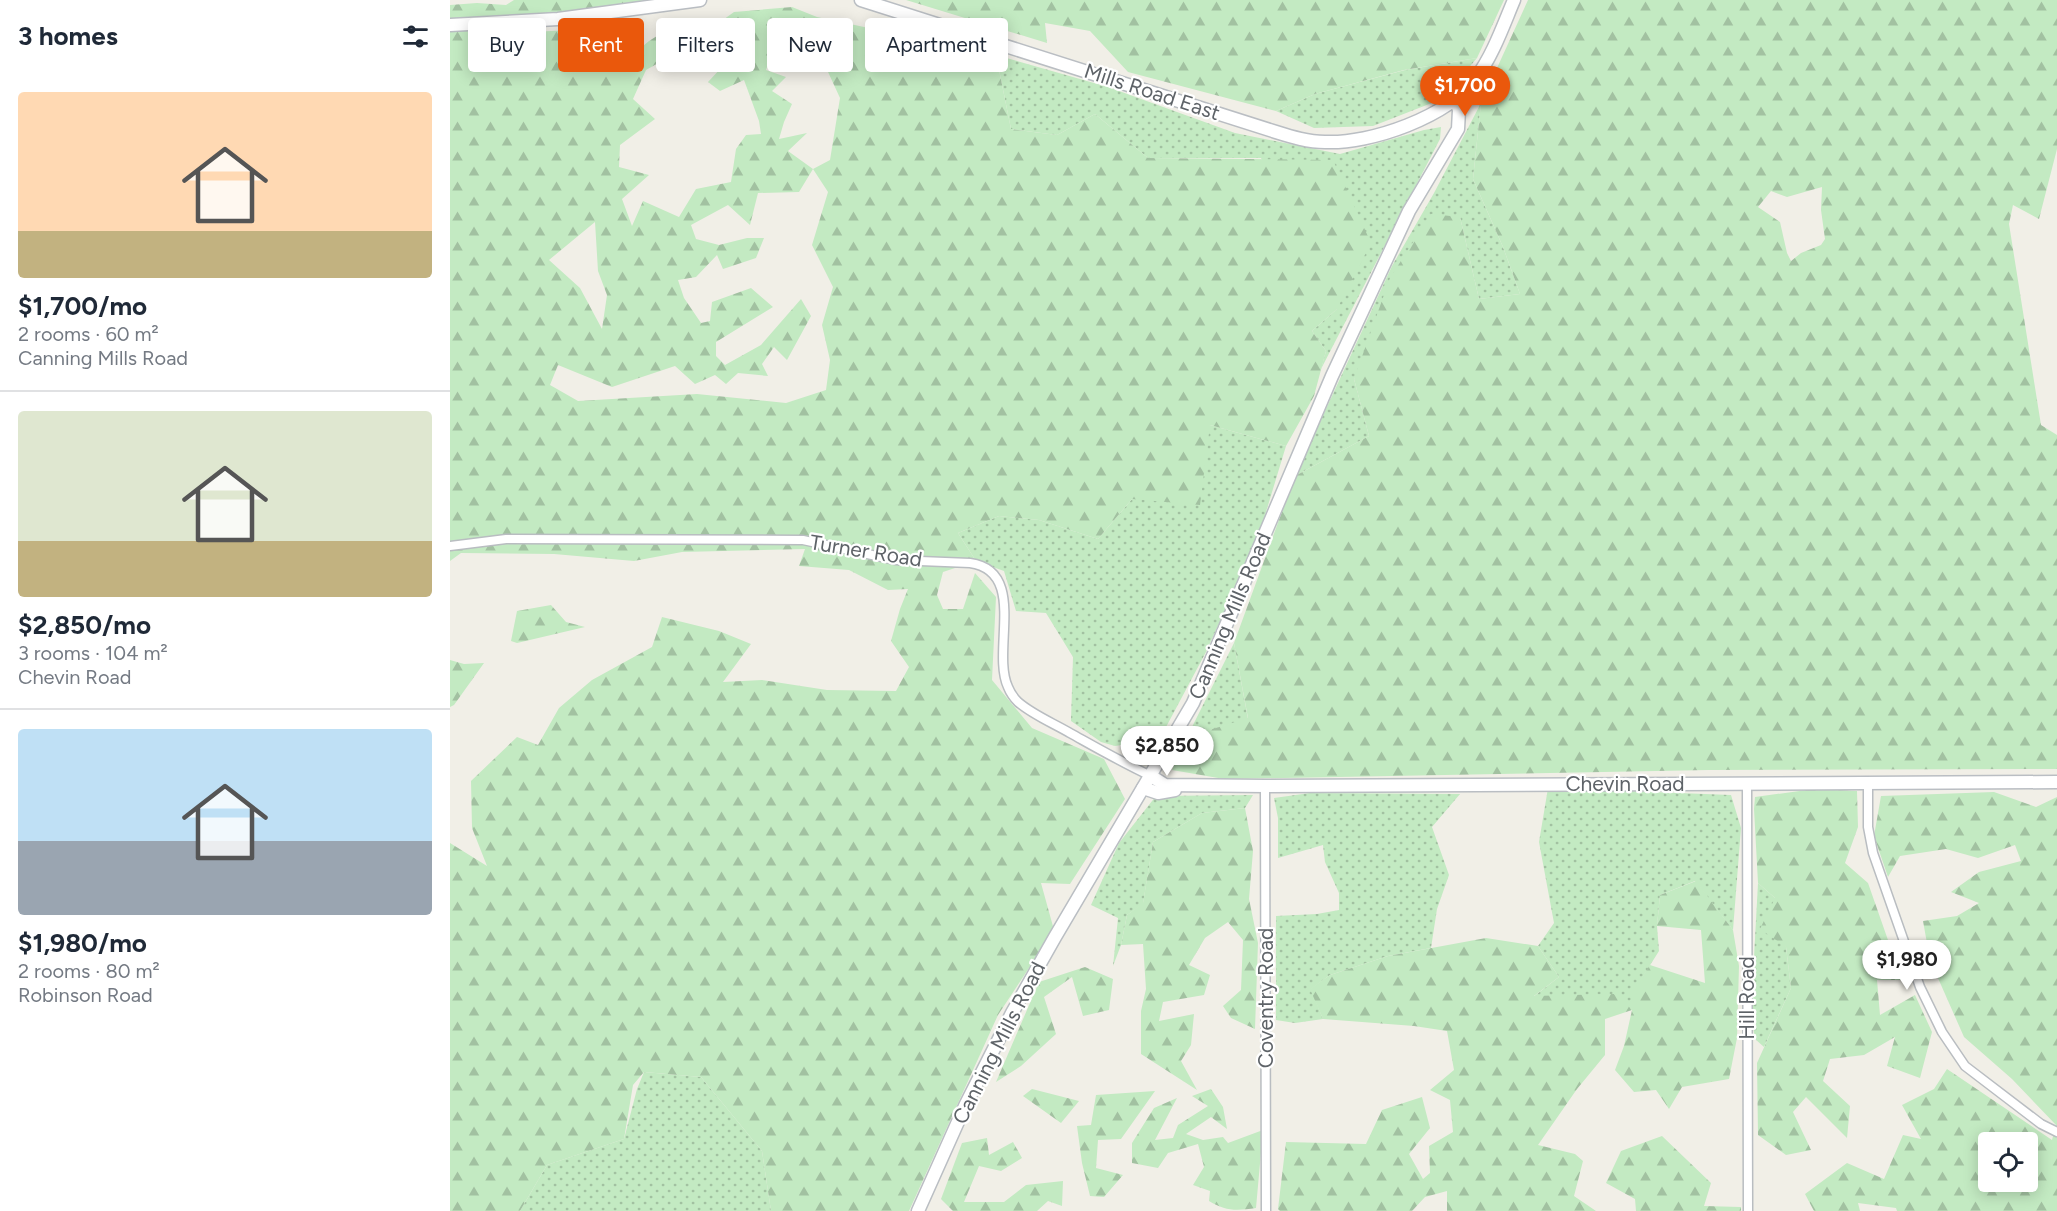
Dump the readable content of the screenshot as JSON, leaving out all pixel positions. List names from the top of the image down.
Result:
{
  "streets": {
    "main road": ["Mills Road East", "Canning Mills Road", "Chevin Road"],
    "street": ["Turner Road", "Coventry Road", "Hill Road"]
  },
  "crossings": [
    ["Turner Road", "Canning Mills Road"],
    ["Turner Road", "Chevin Road"],
    ["Canning Mills Road", "Chevin Road"],
    ["Chevin Road", "Coventry Road"],
    ["Chevin Road", "Hill Road"]
  ],
  "page": {
    "heading": "3 homes",
    "chip": [
      "Buy",
      "Rent",
      "Filters",
      "New",
      "Apartment"
    ],
    "price": ["$1,700", "$2,850", "$1,980"],
    "list": [
      {
        "name": "$1,700/mo",
        "note": "2 rooms · 60 m² · Canning Mills Road"
      },
      {
        "name": "$2,850/mo",
        "note": "3 rooms · 104 m² · Chevin Road"
      },
      {
        "name": "$1,980/mo",
        "note": "2 rooms · 80 m² · Robinson Road"
      }
    ]
  }
}
